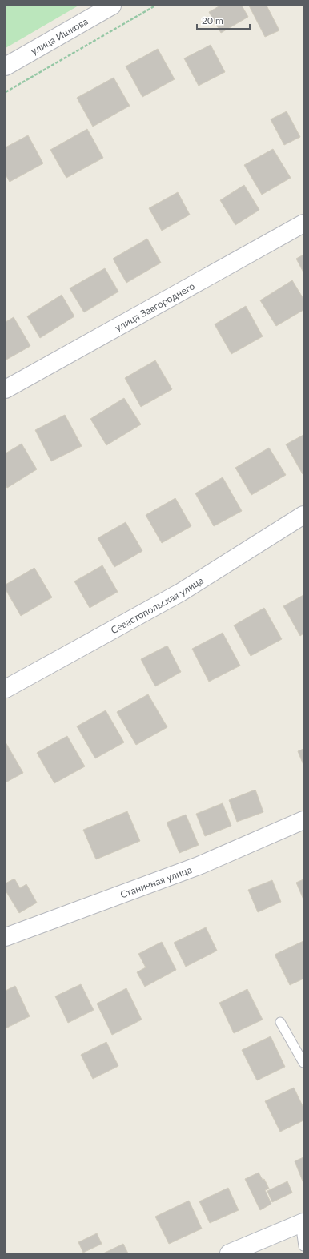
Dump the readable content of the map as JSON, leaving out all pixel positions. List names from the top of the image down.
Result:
{
  "streets": {
    "street": [
      "улица Ишкова",
      "улица Завгороднего",
      "Севастопольская улица",
      "Станичная улица"
    ]
  },
  "scale_bar": "20 m"
}
